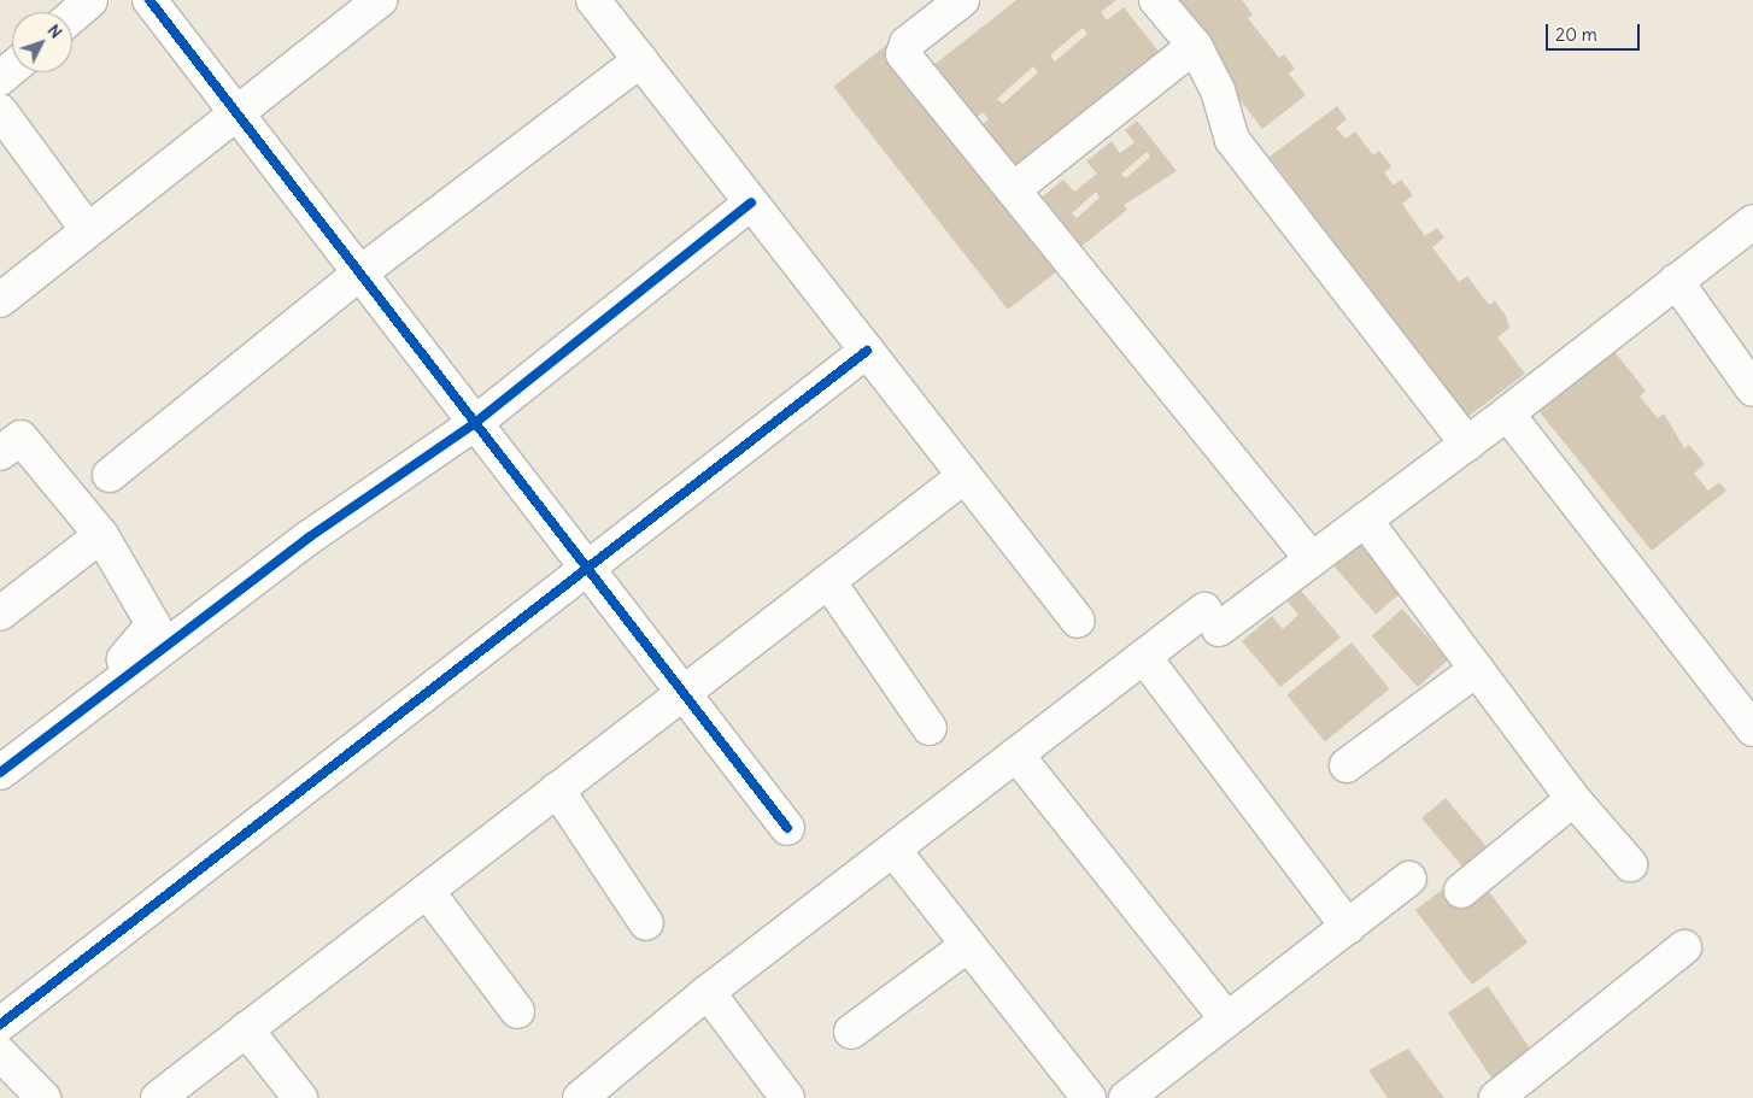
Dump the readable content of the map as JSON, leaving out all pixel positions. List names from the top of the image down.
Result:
{
  "scale_bar": "20 m",
  "north": "top right"
}
